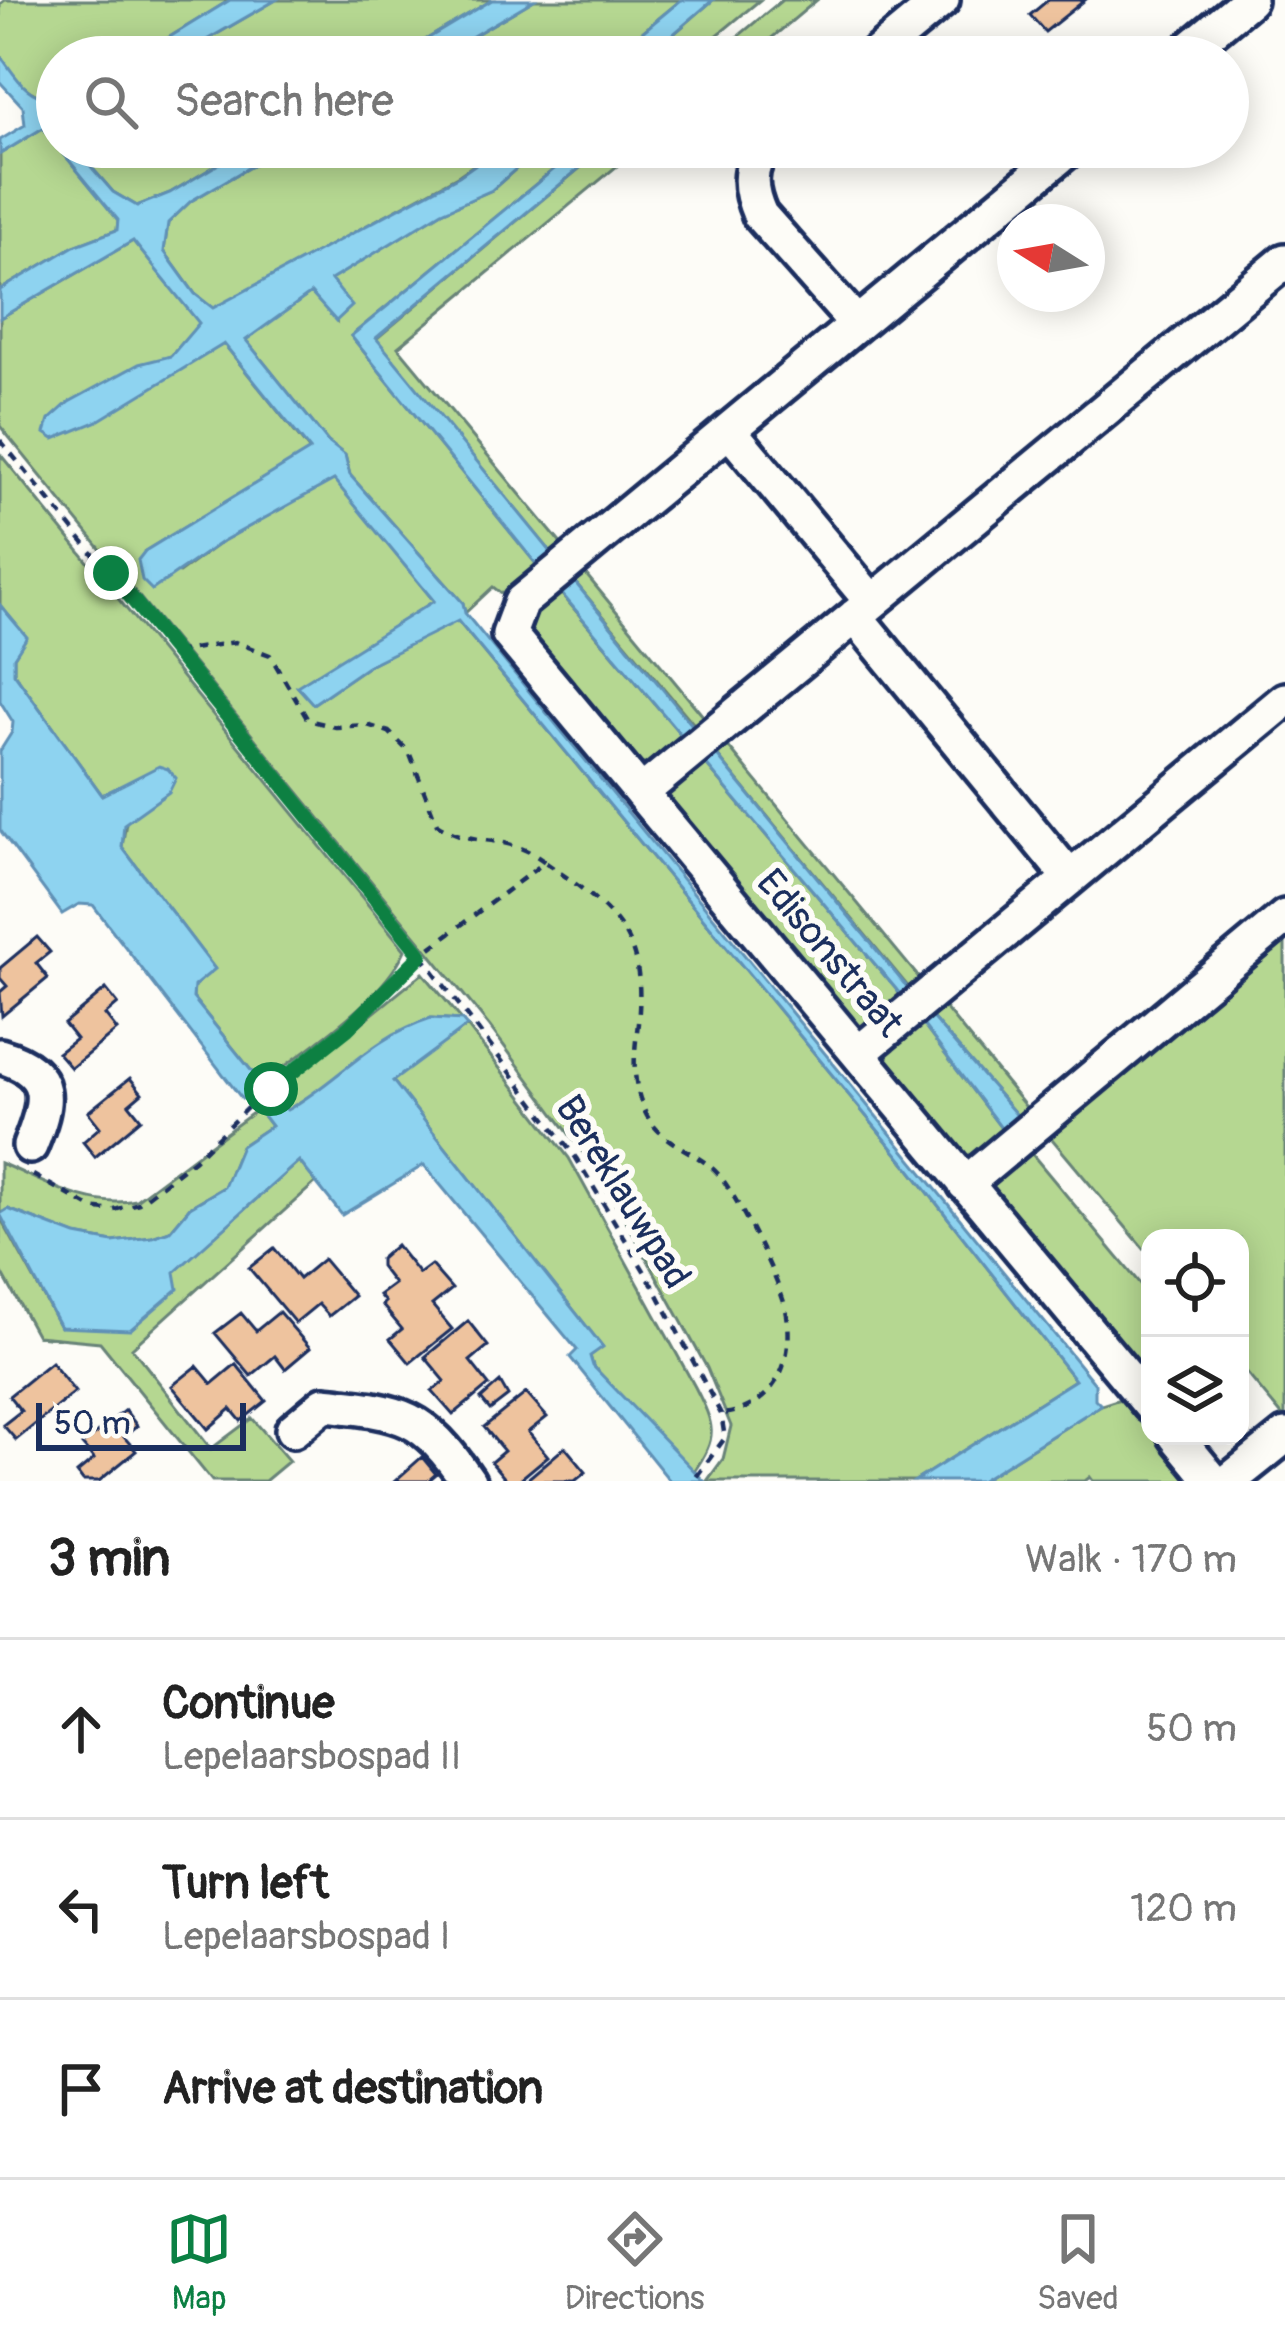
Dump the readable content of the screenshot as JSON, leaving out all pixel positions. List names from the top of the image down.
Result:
{
  "streets": {
    "street": ["Edisonstraat"],
    "path": ["Bereklauwpad"]
  },
  "scale_bar": "50 m",
  "north": "left",
  "page": {
    "search": "Search here",
    "scale": "50 m",
    "heading": ["3 min", "Walk · 170 m"],
    "list": [
      ["Continue", "Lepelaarsbospad II", "50 m"],
      ["Turn left", "Lepelaarsbospad I", "120 m"],
      "Arrive at destination"
    ],
    "nav": ["Map", "Directions", "Saved"]
  }
}
